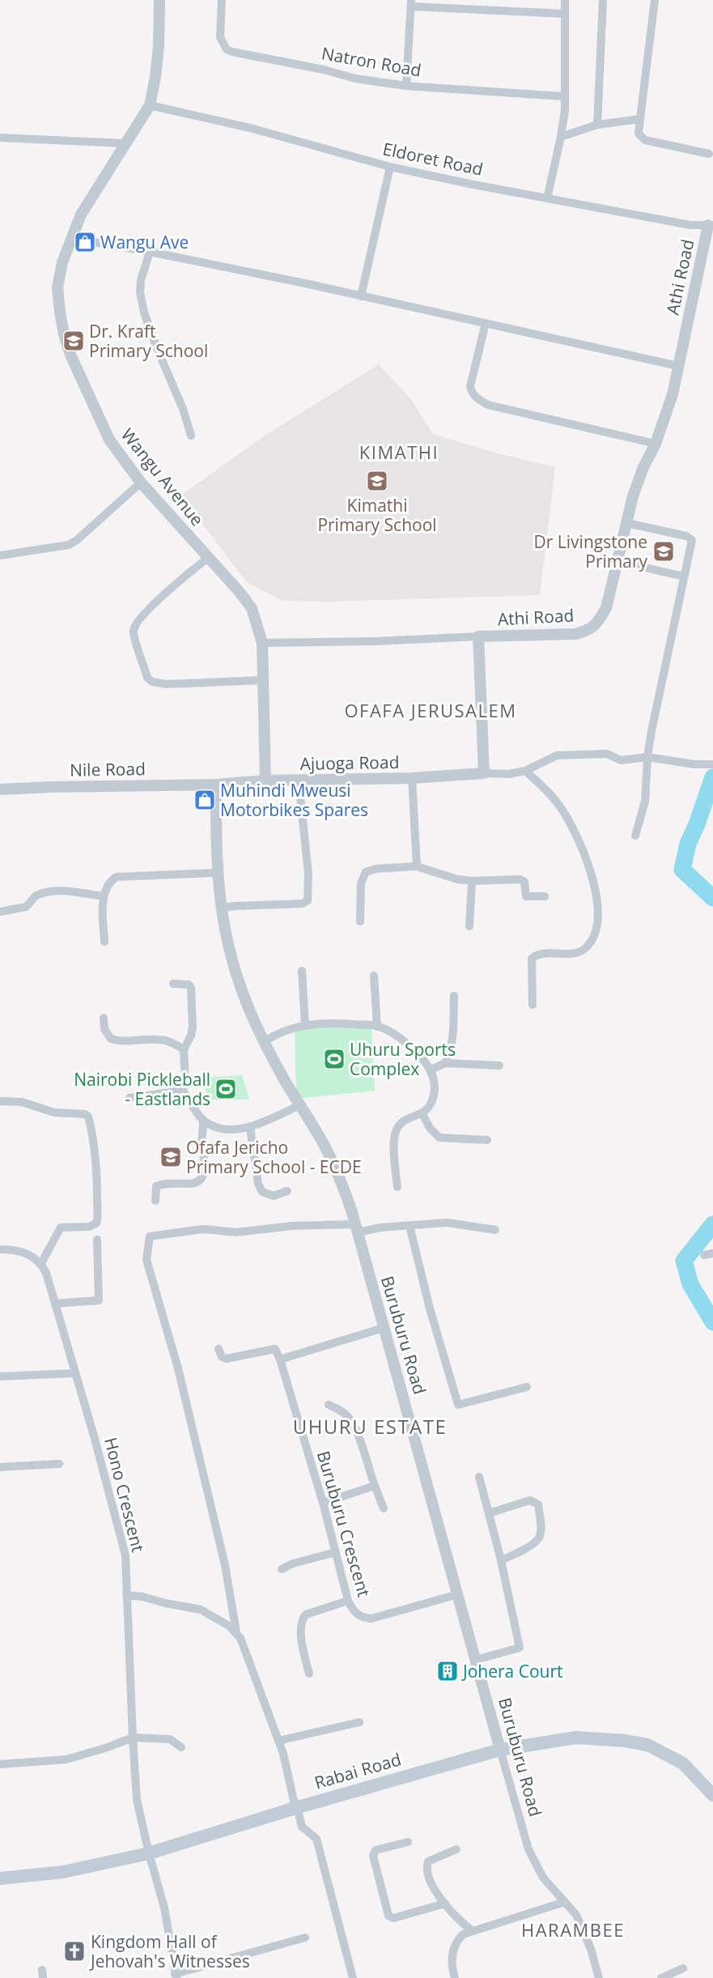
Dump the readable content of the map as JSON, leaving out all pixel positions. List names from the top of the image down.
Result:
{
  "streets": {
    "main road": ["Rabai Road"],
    "street": [
      "Natron Road",
      "Eldoret Road",
      "Athi Road",
      "Wangu Avenue",
      "Ajuoga Road",
      "Nile Road",
      "Buruburu Road",
      "Hono Crescent",
      "Buruburu Crescent"
    ]
  },
  "crossings": [
    ["Eldoret Road", "Athi Road"],
    ["Eldoret Road", "Wangu Avenue"],
    ["Athi Road", "Wangu Avenue"],
    ["Wangu Avenue", "Ajuoga Road"],
    ["Ajuoga Road", "Nile Road"],
    ["Ajuoga Road", "Buruburu Road"],
    ["Nile Road", "Buruburu Road"],
    ["Buruburu Road", "Buruburu Crescent"],
    ["Buruburu Road", "Rabai Road"],
    ["Hono Crescent", "Rabai Road"]
  ],
  "districts": [
    "KIMATHI",
    "OFAFA JERUSALEM",
    "UHURU ESTATE",
    "HARAMBEE"
  ],
  "places": {
    "shop": ["Wangu Ave", "Muhindi Mweusi Motorbikes Spares"],
    "school or university": [
      "Dr. Kraft Primary School",
      "Kimathi Primary School",
      "Dr Livingstone Primary",
      "Ofafa Jericho Primary School - ECDE"
    ],
    "sports": ["Uhuru Sports Complex", "Nairobi Pickleball - Eastlands"],
    "building": ["Johera Court"],
    "church": ["Kingdom Hall of Jehovah's Witnesses"]
  }
}
